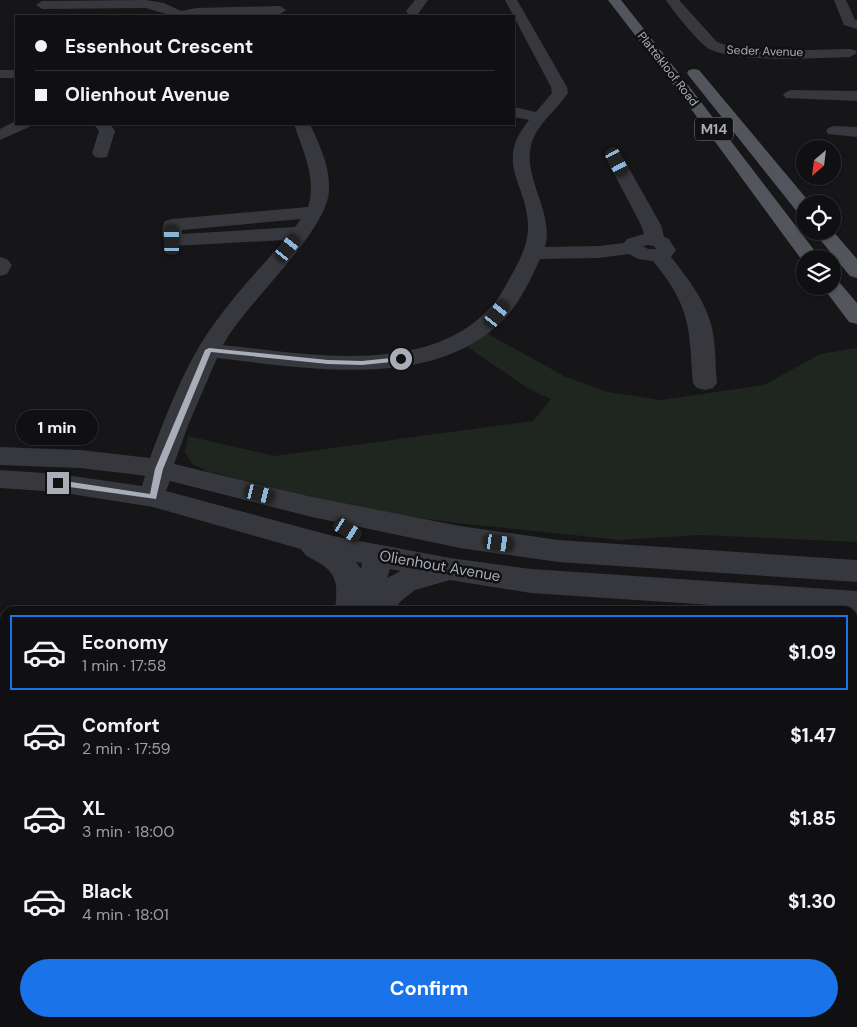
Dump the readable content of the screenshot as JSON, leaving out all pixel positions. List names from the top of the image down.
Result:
{
  "streets": {
    "main road": ["Plattekloof Road", "M14"],
    "street": ["Seder Avenue", "Olienhout Avenue"]
  },
  "north": "bottom left",
  "page": {
    "banner": ["Essenhout Crescent", "Olienhout Avenue"],
    "bubble": "1 min",
    "list": [
      {
        "name": "Economy",
        "note": "1 min · 17:58",
        "value": "$1.09"
      },
      {
        "name": "Comfort",
        "note": "2 min · 17:59",
        "value": "$1.47"
      },
      {
        "name": "XL",
        "note": "3 min · 18:00",
        "value": "$1.85"
      },
      {
        "name": "Black",
        "note": "4 min · 18:01",
        "value": "$1.30"
      }
    ],
    "buttons": "Confirm"
  }
}
